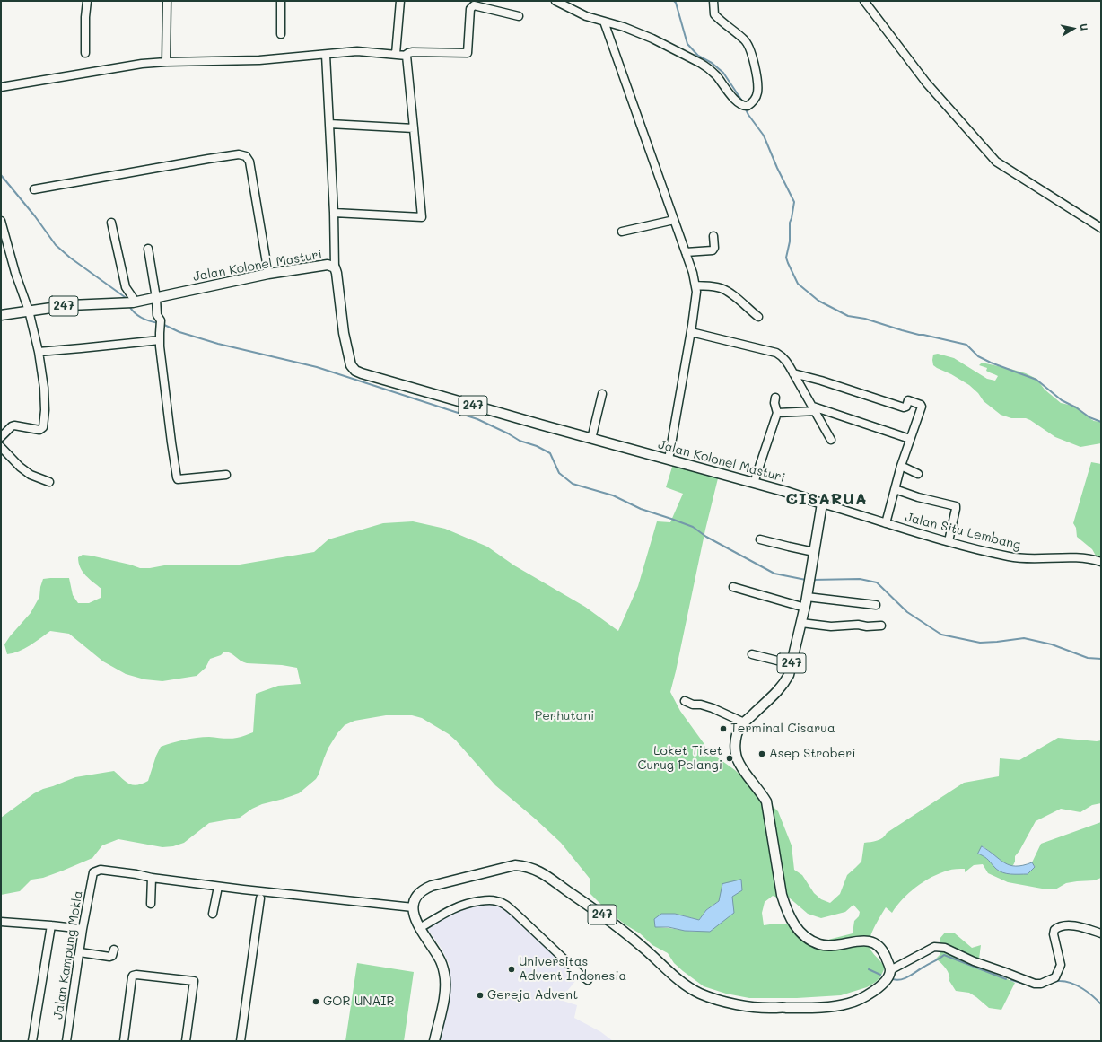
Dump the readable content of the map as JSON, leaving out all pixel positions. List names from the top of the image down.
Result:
{
  "streets": {
    "main road": ["Jalan Kolonel Masturi", "247"],
    "street": ["Jalan Situ Lembang", "Jalan Kampung Mokla"]
  },
  "crossings": [
    ["Jalan Kolonel Masturi", "247"],
    ["Jalan Kolonel Masturi", "Jalan Situ Lembang"],
    ["247", "Jalan Situ Lembang"]
  ],
  "districts": ["CISARUA"],
  "parks": ["Perhutani"],
  "places": [
    "Terminal Cisarua",
    "Asep Stroberi",
    "Loket Tiket Curug Pelangi",
    "Universitas Advent Indonesia",
    "Gereja Advent",
    "GOR UNAIR"
  ],
  "north": "right"
}
